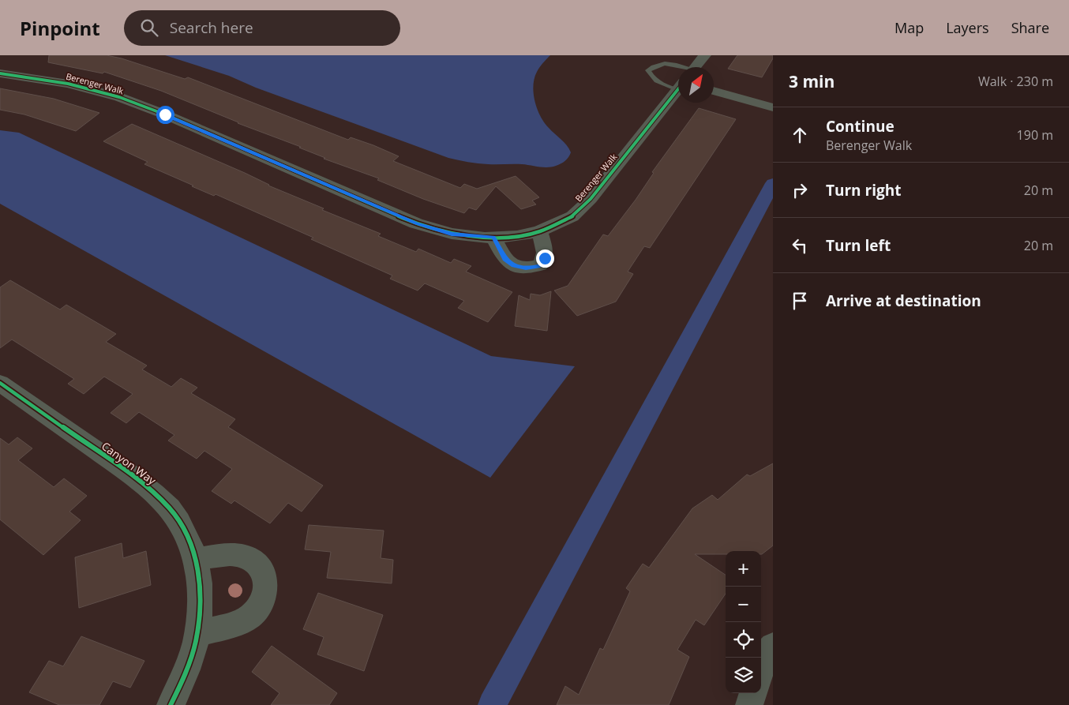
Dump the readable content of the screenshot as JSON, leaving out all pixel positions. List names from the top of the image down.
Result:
{
  "streets": {
    "street": ["Berenger Walk", "Canyon Way"]
  },
  "north": "top right",
  "page": {
    "header": "Pinpoint",
    "search": "Search here",
    "nav": ["Map", "Layers", "Share"],
    "heading": ["3 min", "Walk · 230 m"],
    "list": [
      ["Continue", "Berenger Walk", "190 m"],
      ["Turn right", "20 m"],
      ["Turn left", "20 m"],
      "Arrive at destination"
    ],
    "map_buttons": ["+", "−"]
  }
}
